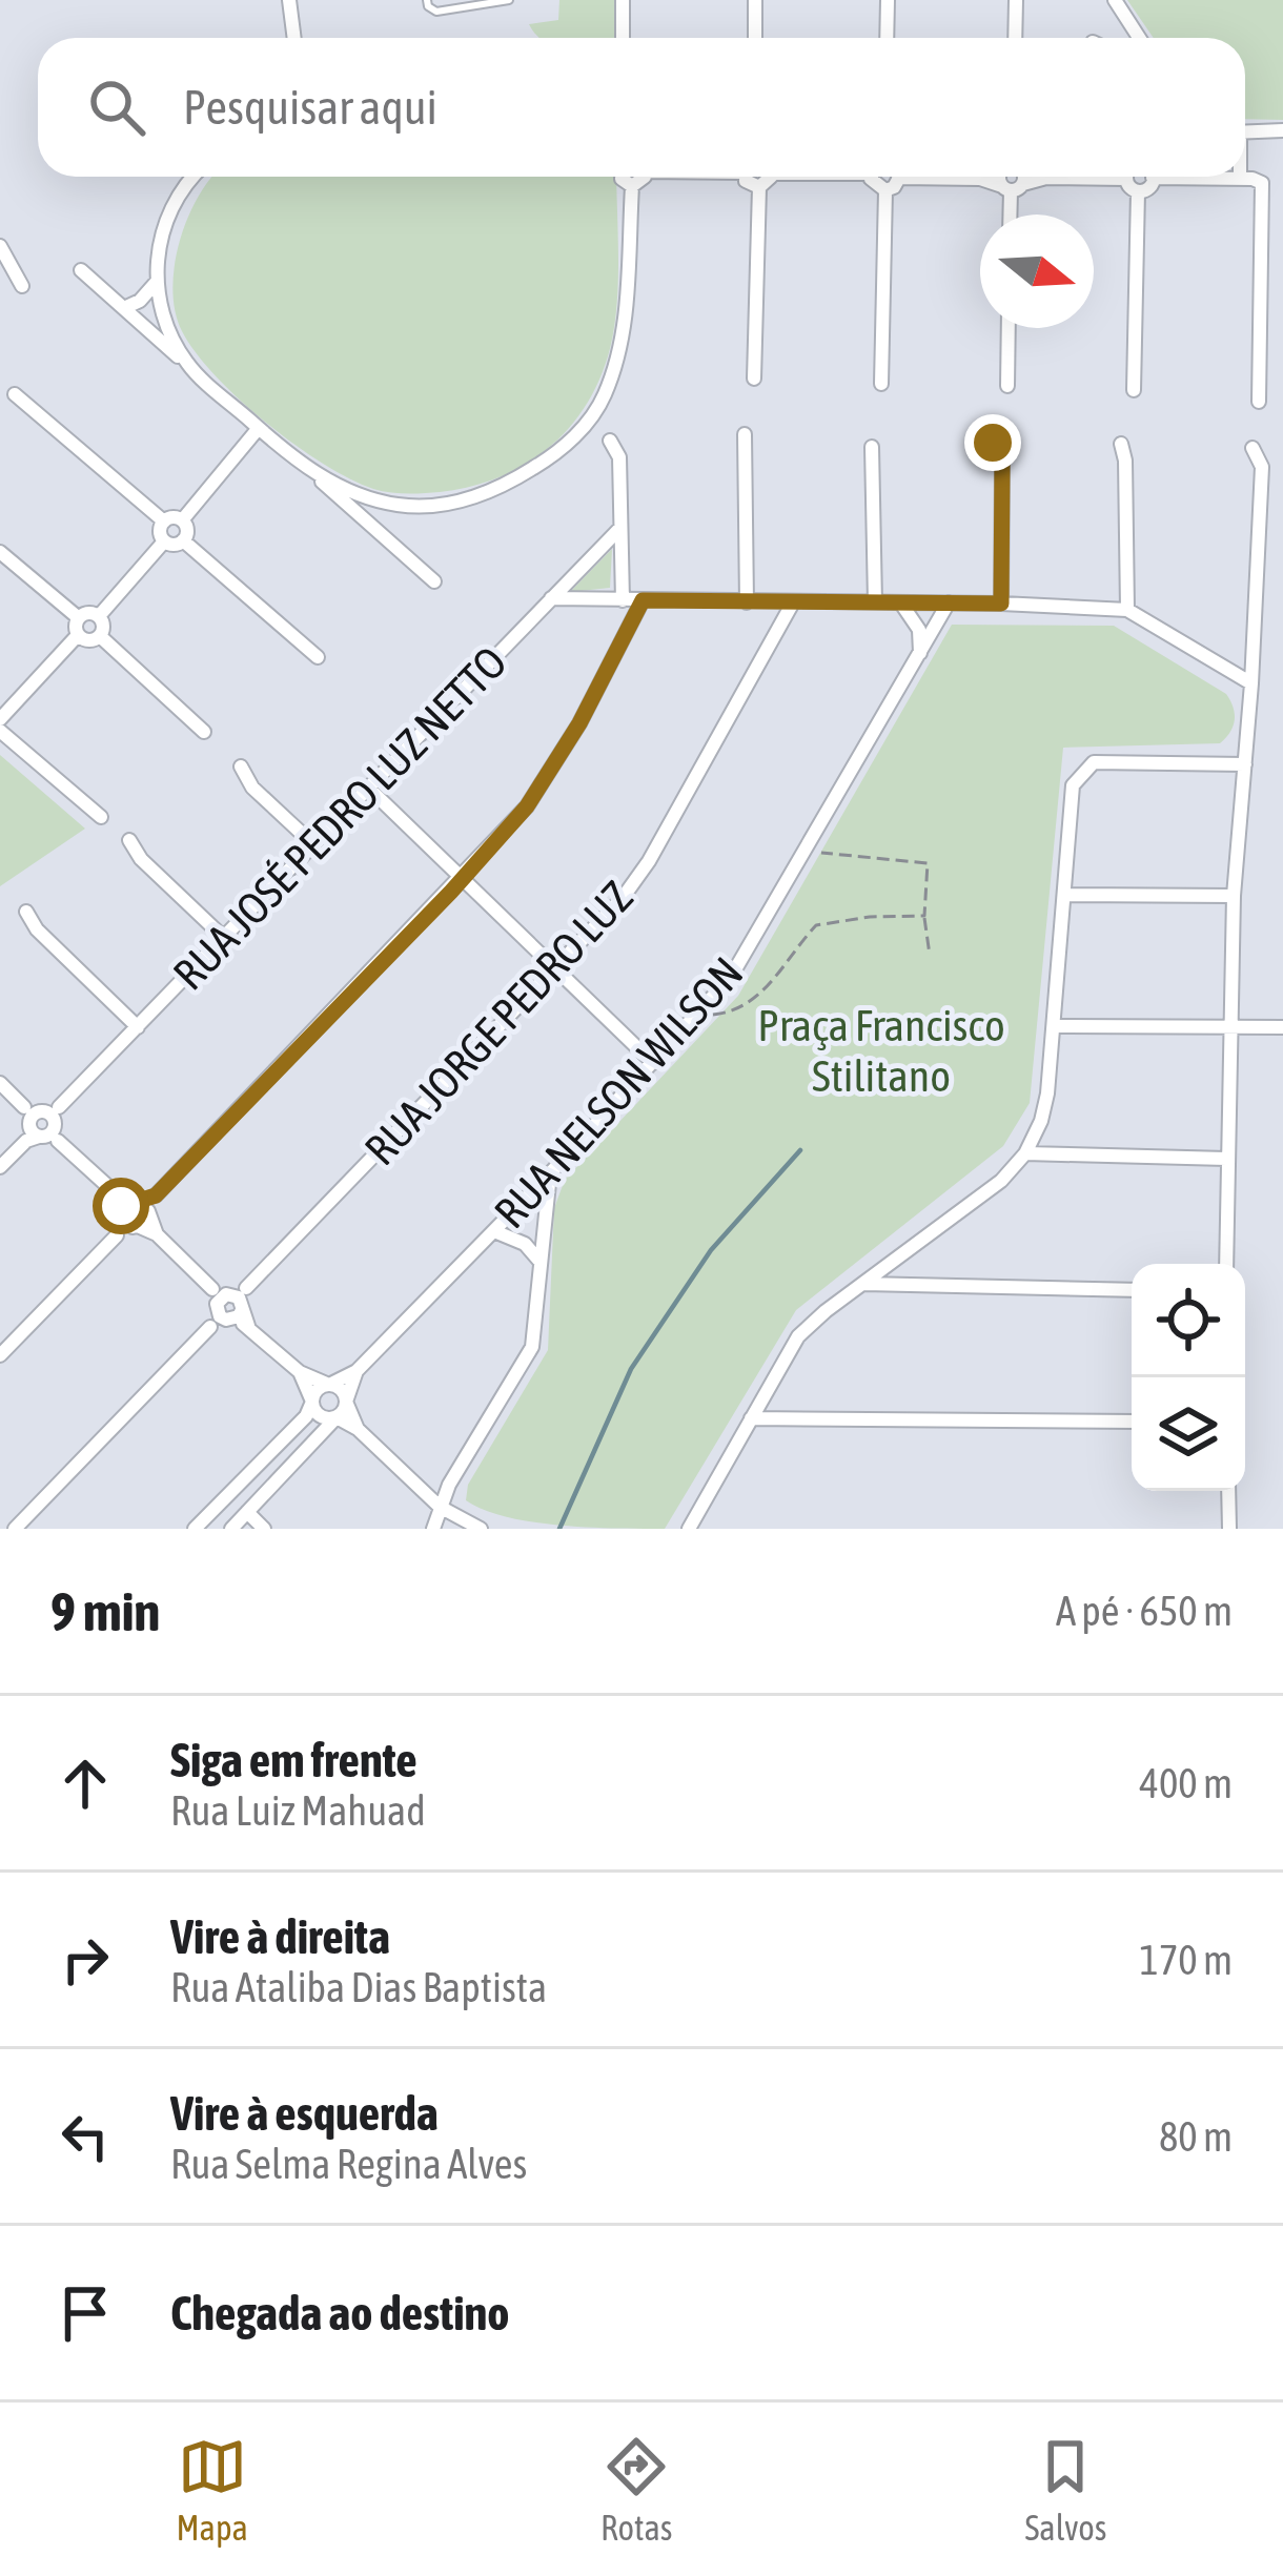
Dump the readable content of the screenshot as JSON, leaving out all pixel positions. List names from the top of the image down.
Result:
{
  "streets": {
    "street": ["RUA JOSÉ PEDRO LUZ NETTO", "RUA JORGE PEDRO LUZ", "RUA NELSON WILSON"]
  },
  "parks": ["Praça Francisco Stilitano"],
  "north": "right",
  "page": {
    "search": "Pesquisar aqui",
    "heading": ["9 min", "A pé · 650 m"],
    "list": [
      ["Siga em frente", "Rua Luiz Mahuad", "400 m"],
      ["Vire à direita", "Rua Ataliba Dias Baptista", "170 m"],
      ["Vire à esquerda", "Rua Selma Regina Alves", "80 m"],
      "Chegada ao destino"
    ],
    "nav": ["Mapa", "Rotas", "Salvos"]
  }
}
